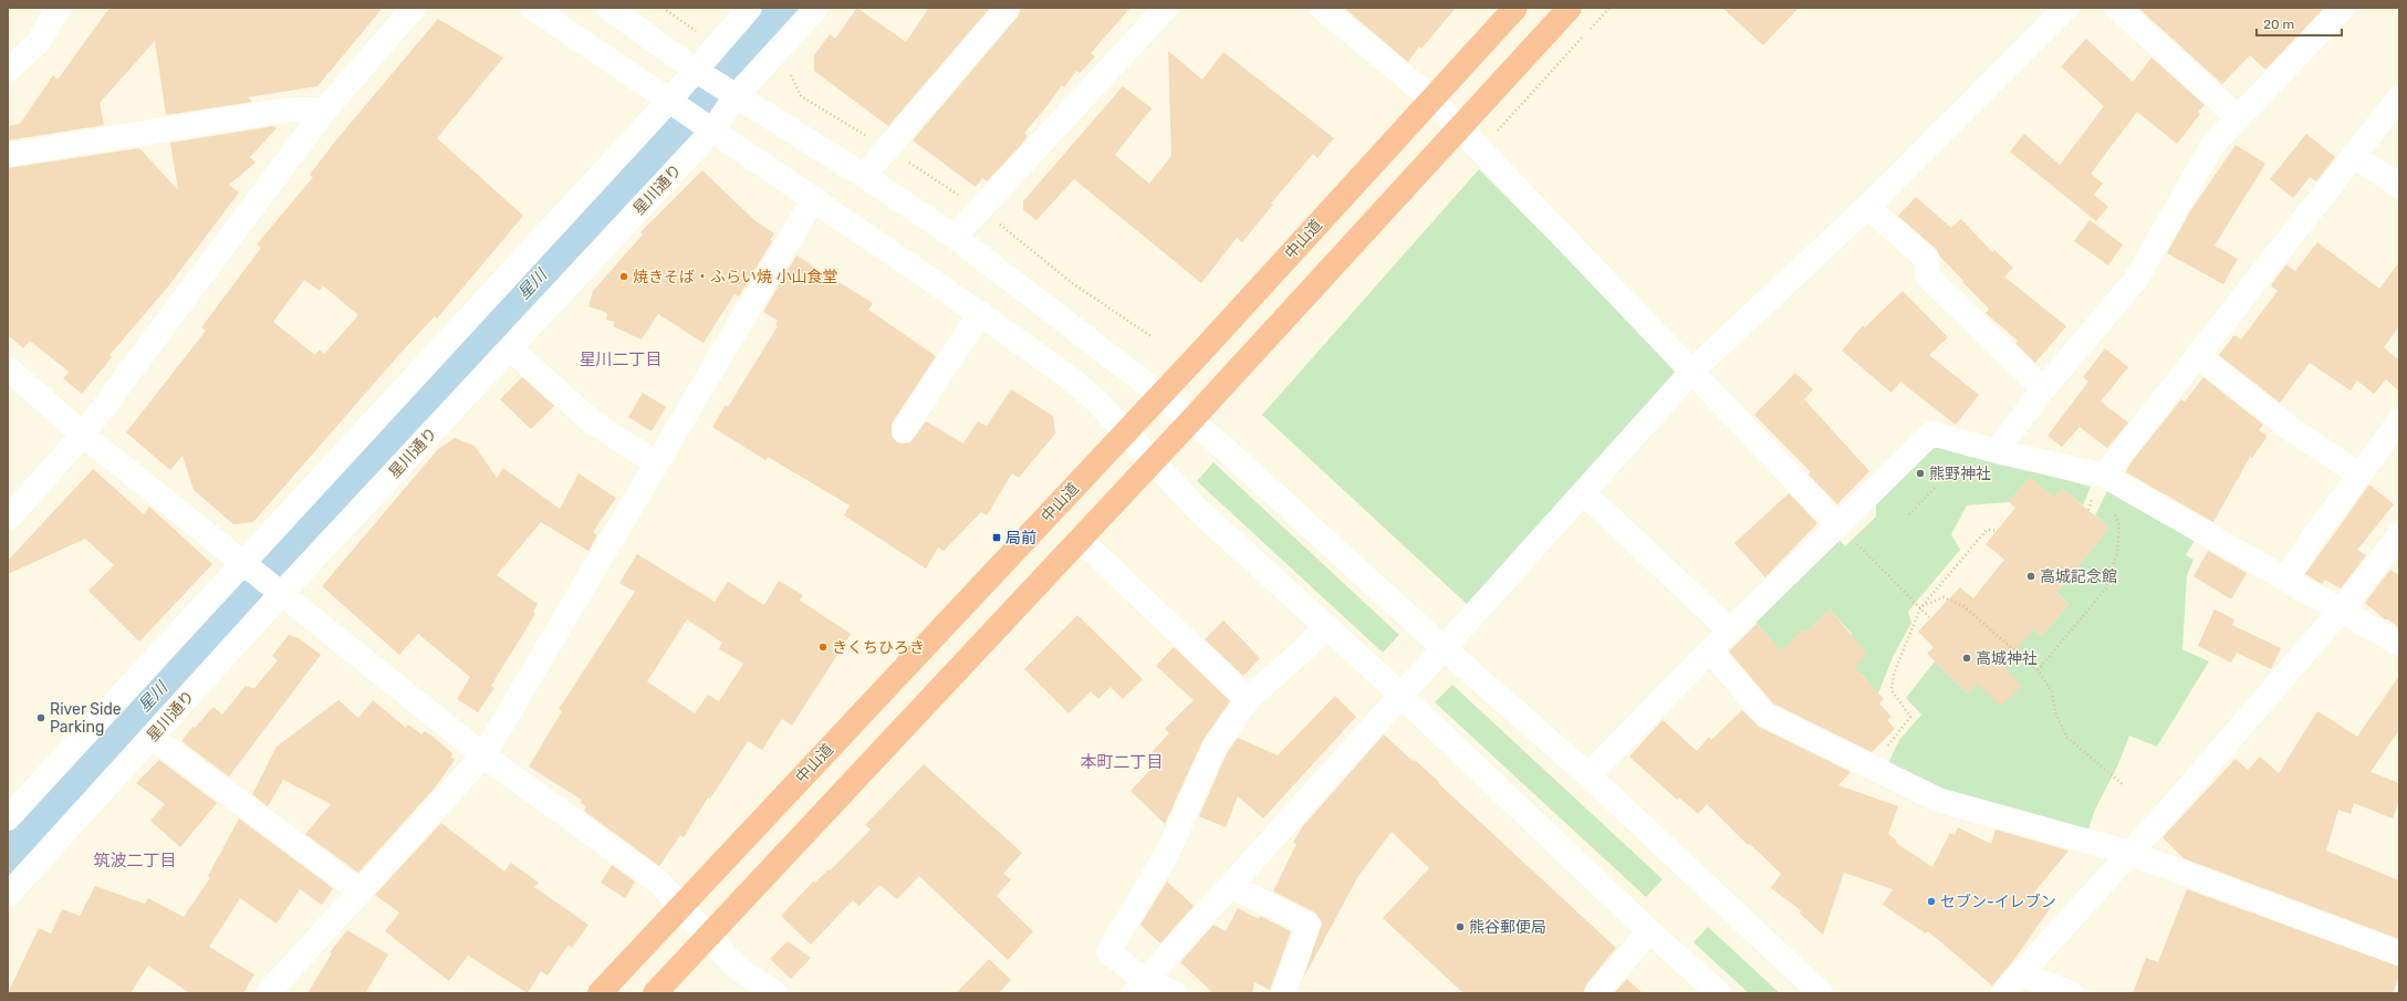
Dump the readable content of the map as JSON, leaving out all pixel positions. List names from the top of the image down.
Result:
{
  "streets": {
    "highway": ["中山道"],
    "street": ["星川通り"]
  },
  "districts": ["星川二丁目", "本町二丁目", "筑波二丁目"],
  "water": ["星川"],
  "places": {
    "other": [
      "焼きそば・ふらい焼 小山食堂",
      "熊野神社",
      "高城記念館",
      "きくちひろき",
      "高城神社",
      "River Side Parking",
      "セブン-イレブン",
      "熊谷郵便局"
    ],
    "transit": ["局前"]
  },
  "scale_bar": "20 m"
}
